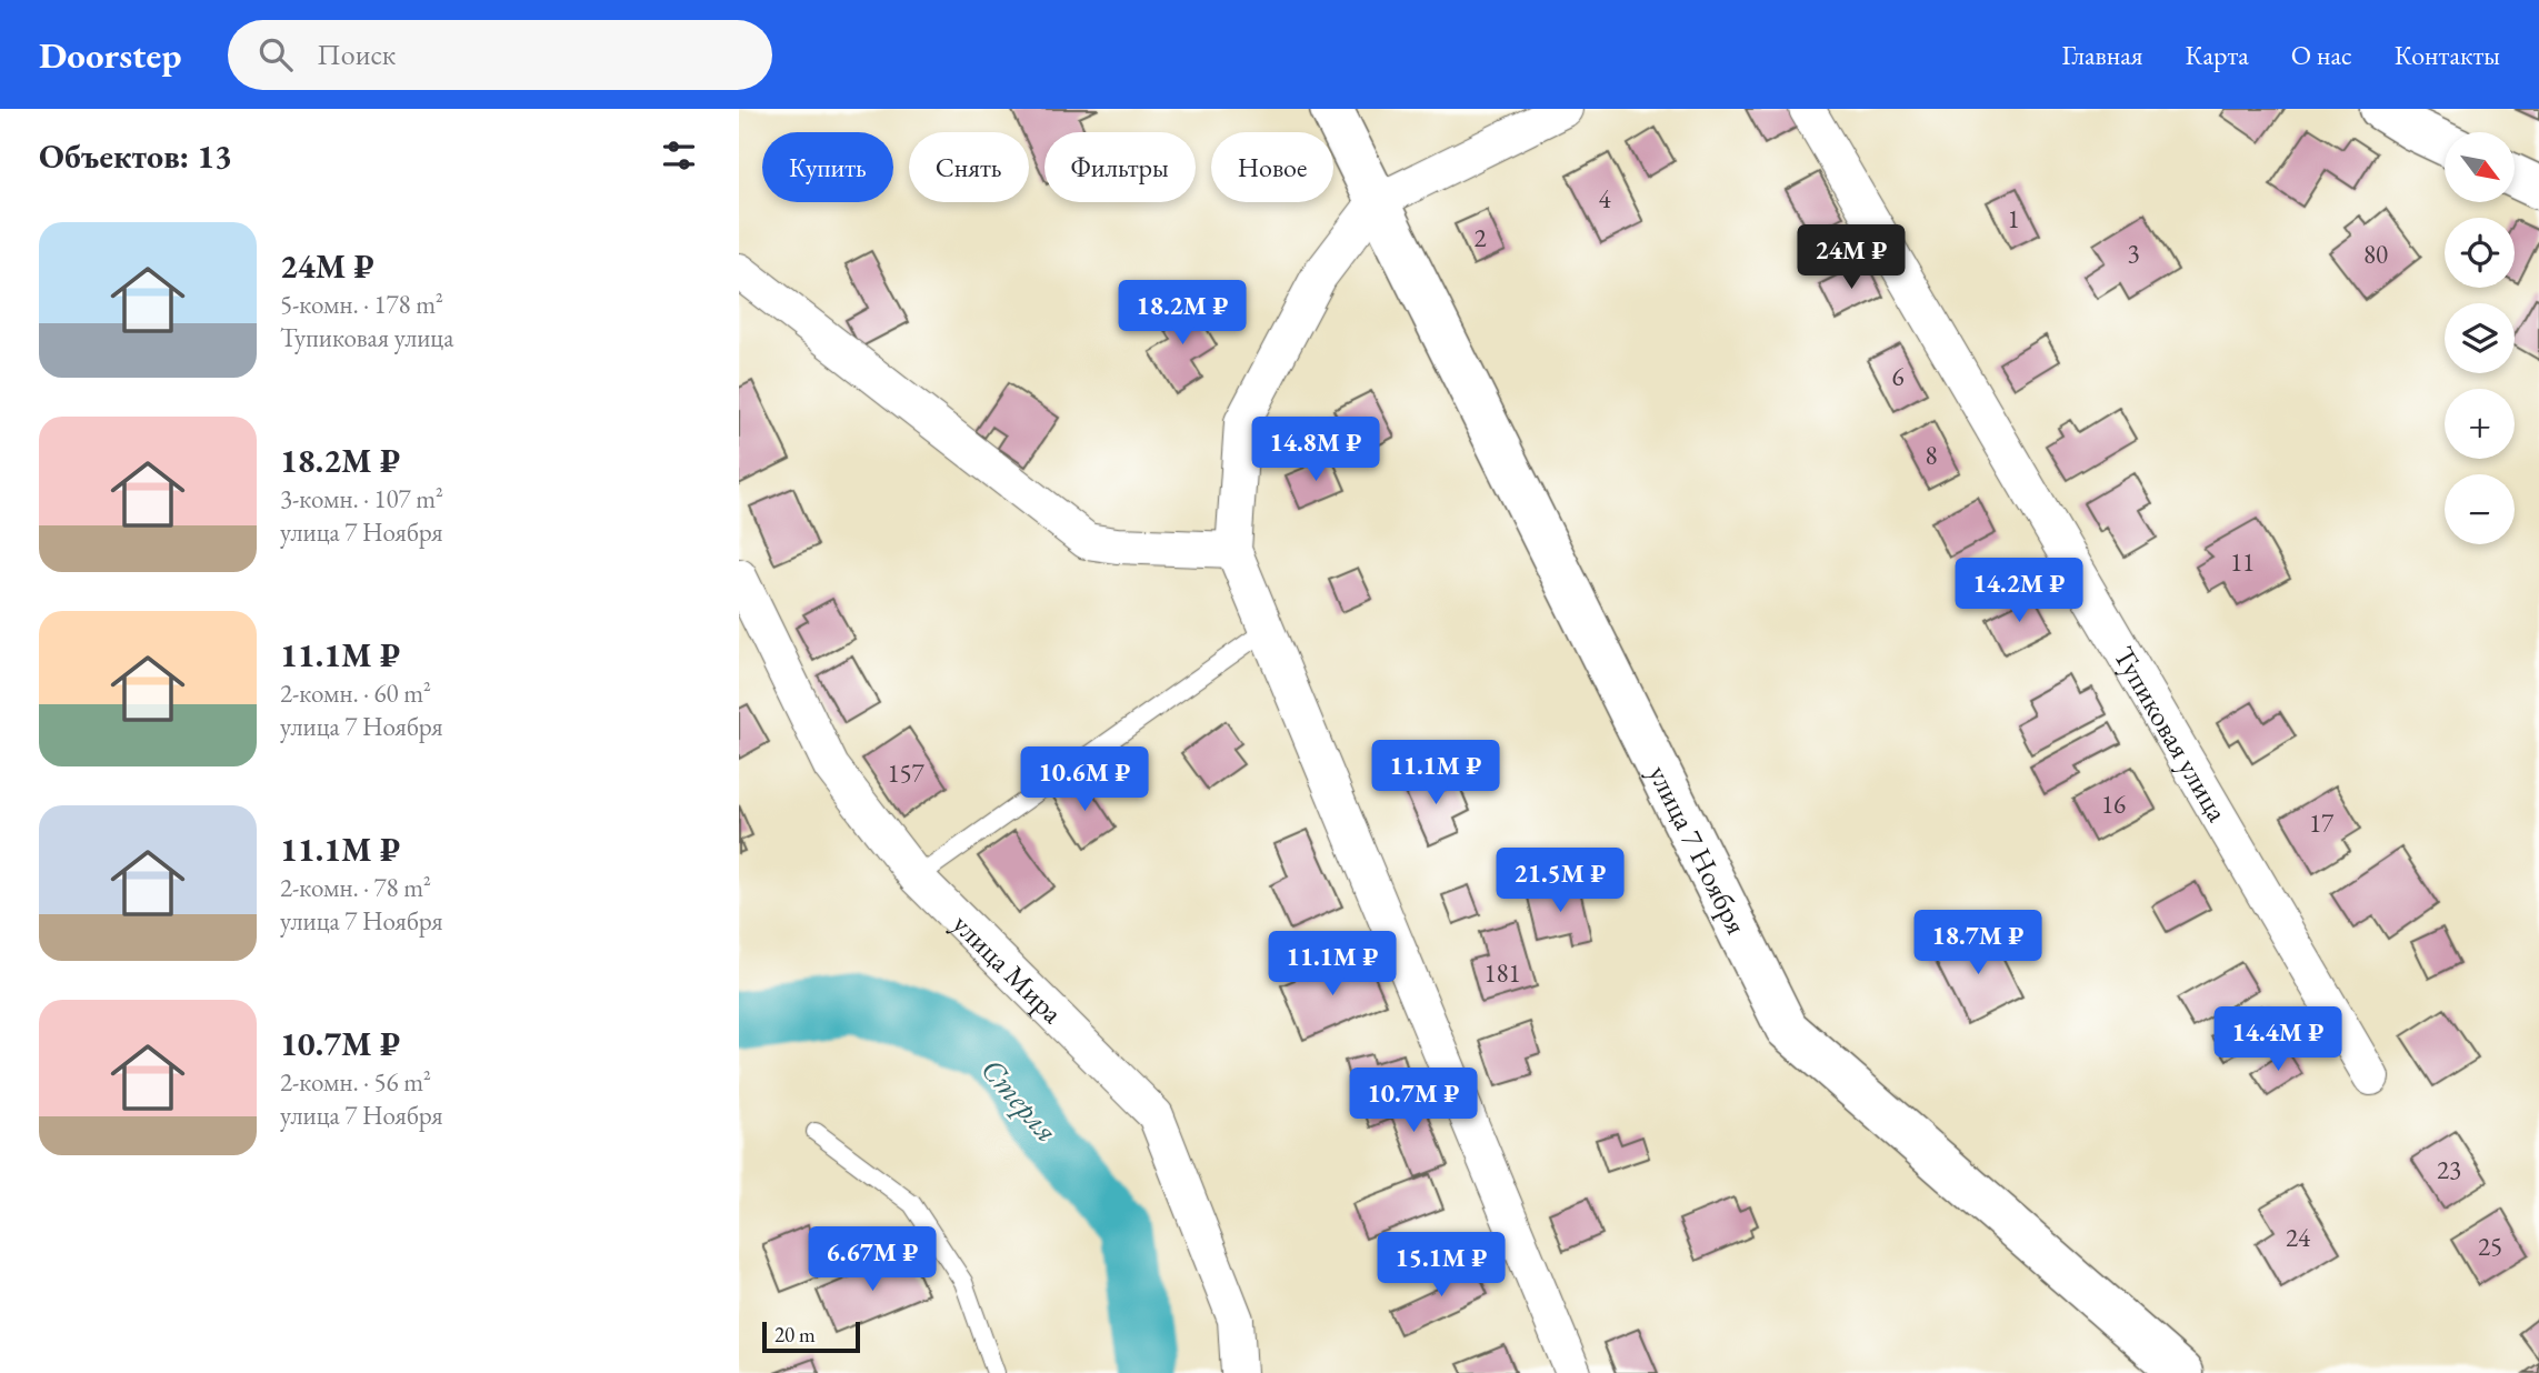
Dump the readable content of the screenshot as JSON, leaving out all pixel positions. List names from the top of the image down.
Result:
{
  "streets": {
    "main road": ["улица 7 Ноября"],
    "street": ["Тупиковая улица", "улица Мира"]
  },
  "water": ["Стерля"],
  "house_numbers": [
    "4",
    "1",
    "2",
    "3",
    "80",
    "6",
    "8",
    "11",
    "157",
    "16",
    "17",
    "181",
    "23",
    "24",
    "25"
  ],
  "scale_bar": "20 m",
  "north": "bottom right",
  "page": {
    "header": "Doorstep",
    "search": "Поиск",
    "nav": [
      "Главная",
      "Карта",
      "О нас",
      "Контакты"
    ],
    "heading": "Объектов: 13",
    "map_buttons": ["+", "−"],
    "chip": [
      "Купить",
      "Снять",
      "Фильтры",
      "Новое"
    ],
    "list": [
      {
        "name": "24M ₽",
        "note": "5-комн. · 178 m² · Тупиковая улица"
      },
      {
        "name": "18.2M ₽",
        "note": "3-комн. · 107 m² · улица 7 Ноября"
      },
      {
        "name": "11.1M ₽",
        "note": "2-комн. · 60 m² · улица 7 Ноября"
      },
      {
        "name": "11.1M ₽",
        "note": "2-комн. · 78 m² · улица 7 Ноября"
      },
      {
        "name": "10.7M ₽",
        "note": "2-комн. · 56 m² · улица 7 Ноября"
      }
    ],
    "price": [
      "24M ₽",
      "18.2M ₽",
      "14.8M ₽",
      "14.2M ₽",
      "11.1M ₽",
      "10.6M ₽",
      "21.5M ₽",
      "18.7M ₽",
      "11.1M ₽",
      "14.4M ₽",
      "10.7M ₽",
      "6.67M ₽",
      "15.1M ₽"
    ],
    "scale": "20 m"
  }
}
